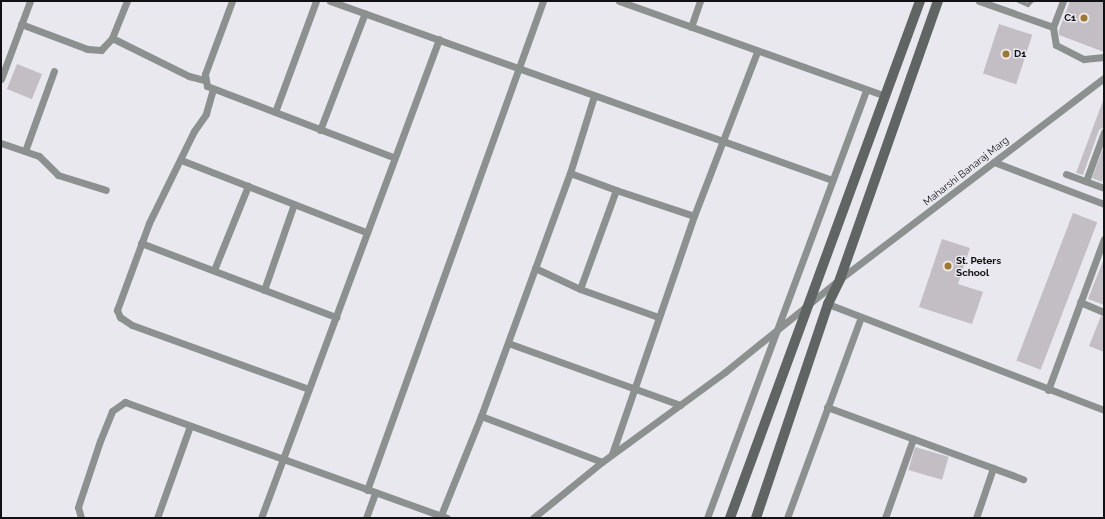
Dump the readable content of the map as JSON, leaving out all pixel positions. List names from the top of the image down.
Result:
{
  "streets": {
    "street": ["Maharshi Banaraj Marg"]
  },
  "places": ["C1", "D1", "St. Peters School"]
}
